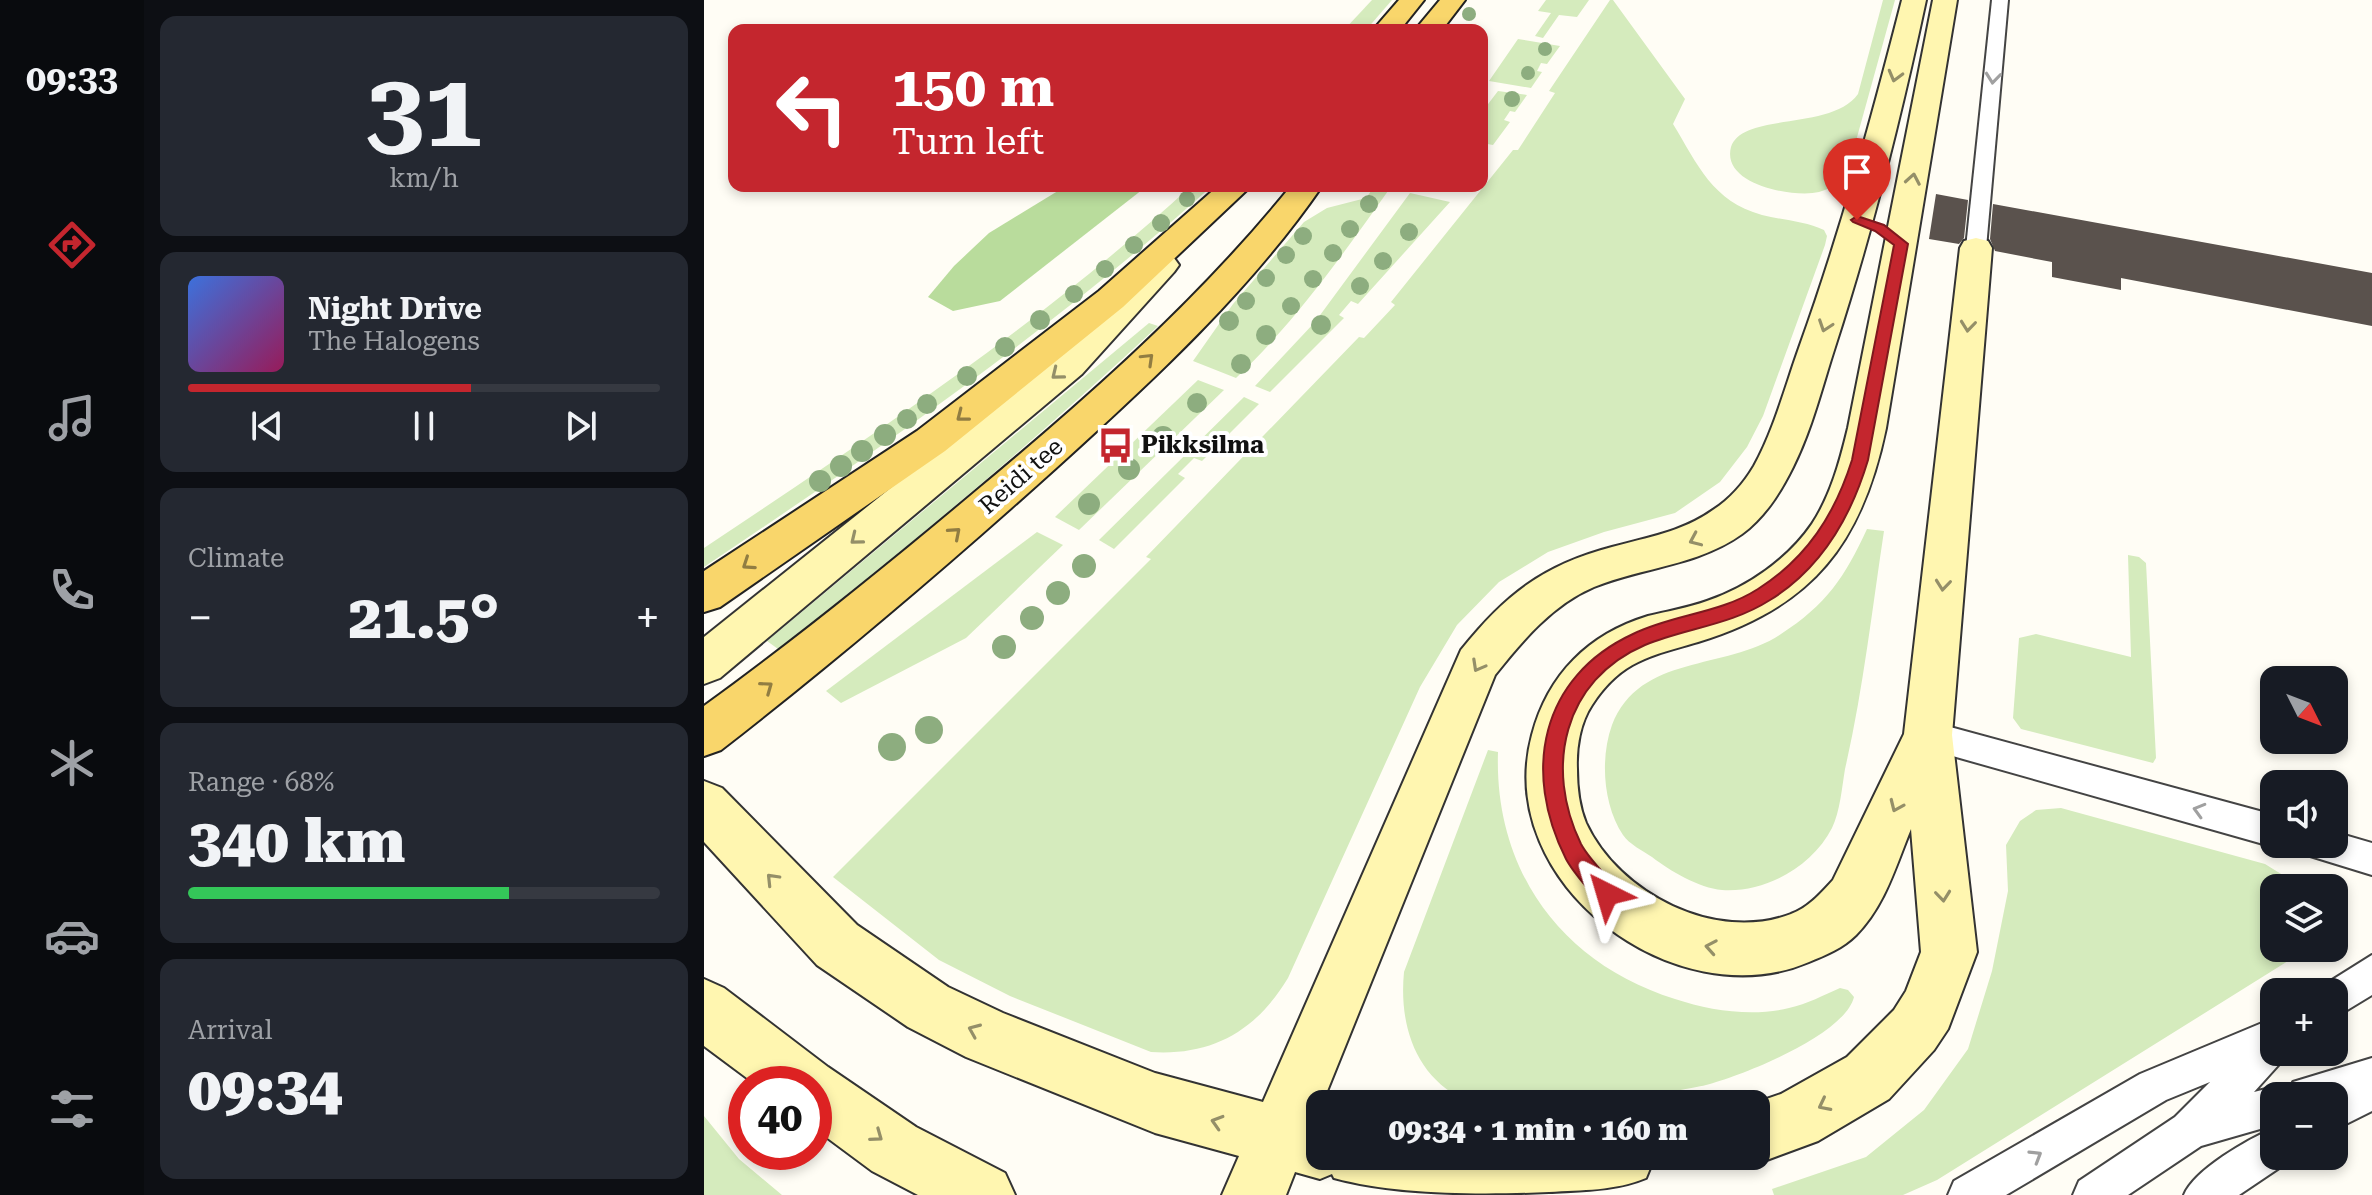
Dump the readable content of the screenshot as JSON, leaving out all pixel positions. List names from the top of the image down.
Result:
{
  "streets": {
    "main road": ["Reidi tee"]
  },
  "places": {
    "bus stop": ["Pikksilma"]
  },
  "north": "bottom right",
  "page": {
    "tabs": "09:33",
    "tile": [
      ["31", "km/h"],
      "Climate",
      ["Range · 68%", "340 km"],
      ["Arrival", "09:34"]
    ],
    "turn": ["150 m", "Turn left"],
    "song": ["Night Drive", "The Halogens"],
    "heat": ["−", "21.5°", "+"],
    "map_buttons": ["+", "−"],
    "limit": "40",
    "trip": "09:34 · 1 min · 160 m"
  }
}
